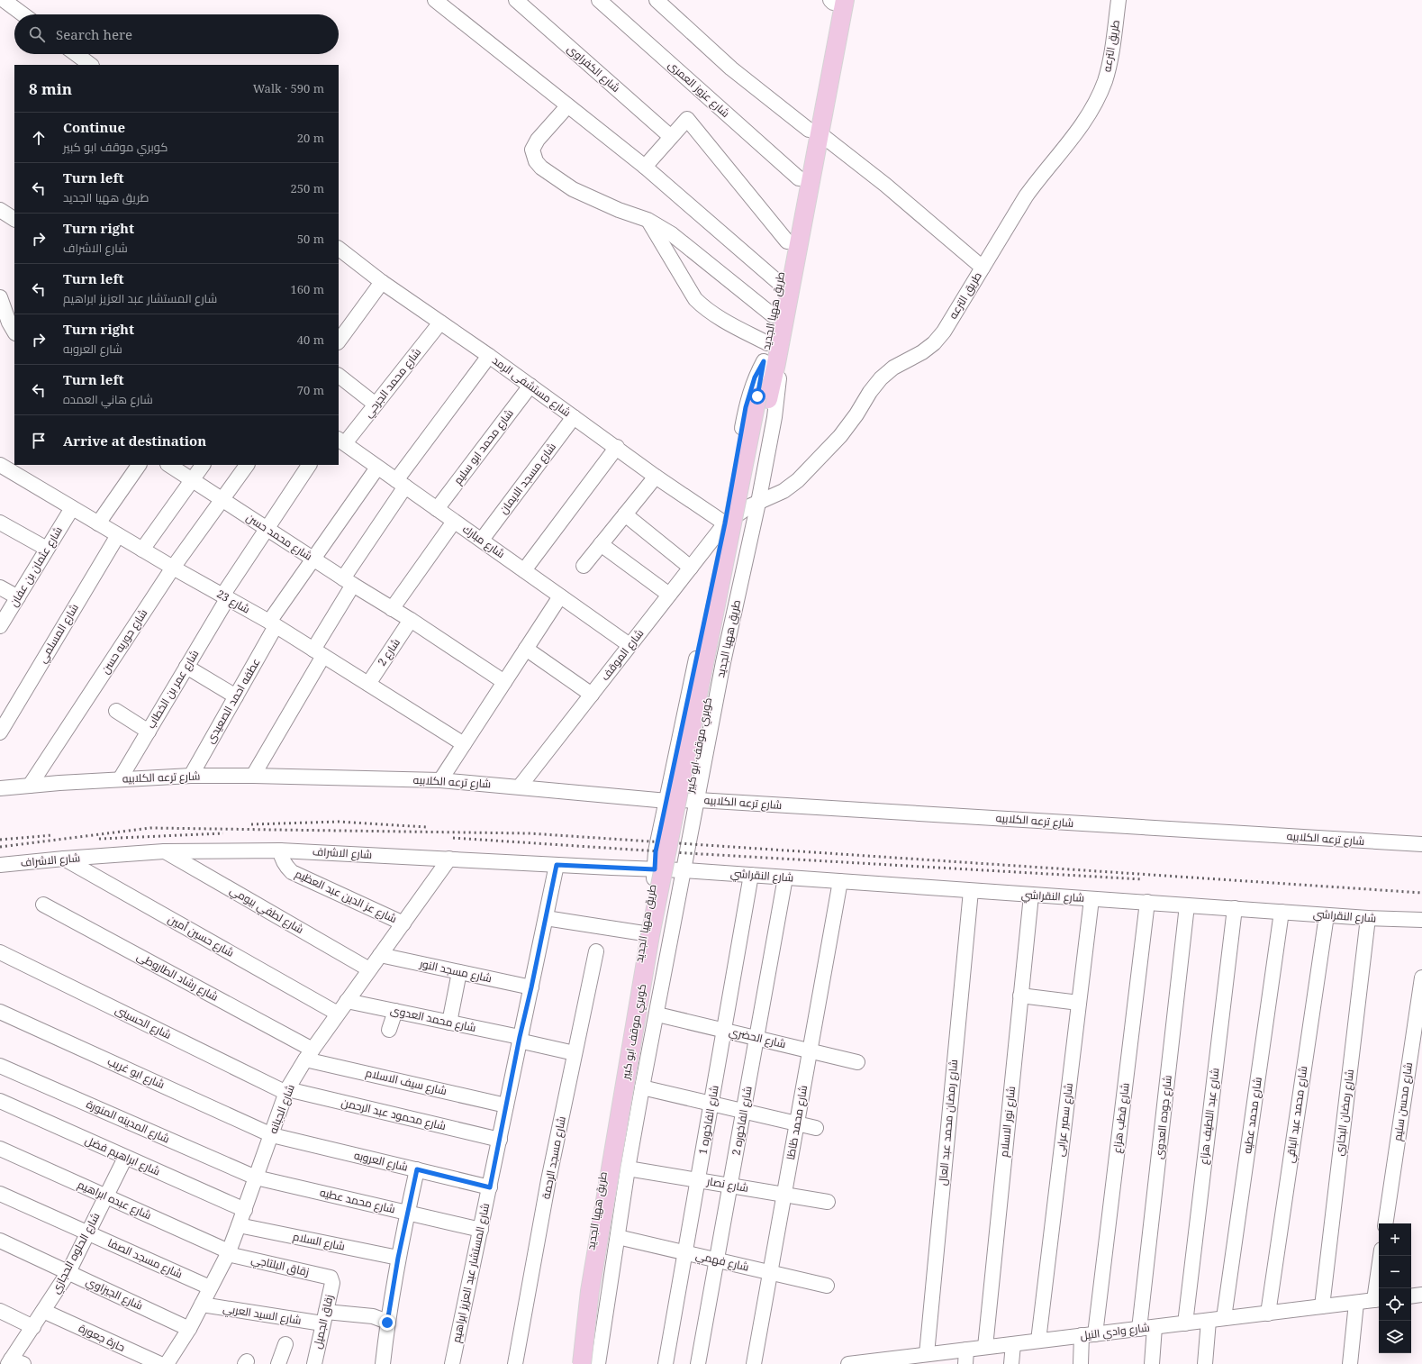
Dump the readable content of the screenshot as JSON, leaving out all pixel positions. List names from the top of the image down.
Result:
{
  "streets": {
    "main road": ["طريق ههيا الجديد", "كوبري موقف ابو كبير"],
    "street": [
      "طريق الترعه",
      "شارع الكفراوى",
      "شارع عزوز العمرى",
      "شارع محمد الجرحي",
      "شارع مستشفى الرمد",
      "شارع محمد ابو سليم",
      "شارع مسجد الايمان",
      "شارع محمد حسن",
      "شارع مبارك",
      "شارع عثمان بن عفان",
      "شارع 23",
      "شارع المسلمي",
      "شارع حوريه حسن",
      "شارع 2",
      "شارع الموقف",
      "شارع عمر بن الخطاب",
      "عطفه احمد الصعيدى",
      "شارع ترعه الكلابيه",
      "شارع الاشراف",
      "شارع النقراشي",
      "شارع عز الدين عبد العظيم",
      "شارع لطفي بيومي",
      "شارع حسين أمين",
      "شارع مسجد النور",
      "شارع رشاد الطاروطى",
      "شارع محمد العدوى",
      "شارع الحسينى",
      "شارع الحضري",
      "شارع ابو غريب",
      "شارع سيف الاسلام",
      "شارع محسن سليم",
      "شارع الجبانه",
      "شارع رمضان البخاري",
      "شارع محمود عبد الرحمن",
      "شارع محمد عبد الباقي",
      "شارع محمد عطيه",
      "شارع عبد اللطيف هزاع",
      "شارع جوده العدوى",
      "شارع قطب هزاع",
      "شارع الفاخوره 1",
      "شارع سمير عرابى",
      "شارع الفاخوره 2",
      "شارع المدينه المنورة",
      "شارع نور الاسلام",
      "شارع محمد ظاظا",
      "شارع رمضان محمد عبد العال",
      "شارع ابراهيم فضل",
      "شارع مسجد الرحمة",
      "شارع العروبه",
      "شارع نصار",
      "شارع عبده ابراهيم",
      "شارع السلام",
      "شارع الحلوه الحجازي",
      "شارع مسجد الصفا",
      "شارع فهمي",
      "زقاق البلتاجي",
      "شارع المستشار عبد العزيز ابراهيم",
      "شارع الجيزاوي",
      "شارع السيد العربي",
      "زقاق الجميل",
      "شارع وادي النيل",
      "حارة جعورة"
    ]
  },
  "crossings": [
    ["طريق الترعه", "طريق ههيا الجديد"],
    ["طريق الترعه", "شارع مستشفى الرمد"],
    ["طريق الترعه", "شارع الموقف"],
    ["شارع عزوز العمرى", "طريق ههيا الجديد"],
    ["طريق ههيا الجديد", "شارع مستشفى الرمد"],
    ["طريق ههيا الجديد", "شارع الموقف"],
    ["طريق ههيا الجديد", "كوبري موقف ابو كبير"],
    ["طريق ههيا الجديد", "شارع ترعه الكلابيه"],
    ["طريق ههيا الجديد", "شارع الاشراف"],
    ["طريق ههيا الجديد", "شارع النقراشي"],
    ["طريق ههيا الجديد", "شارع الحضري"],
    ["طريق ههيا الجديد", "شارع نصار"],
    ["طريق ههيا الجديد", "شارع فهمي"],
    ["شارع محمد الجرحي", "شارع مستشفى الرمد"],
    ["شارع محمد الجرحي", "شارع مبارك"],
    ["شارع مستشفى الرمد", "شارع محمد ابو سليم"],
    ["شارع مستشفى الرمد", "شارع مسجد الايمان"],
    ["شارع مستشفى الرمد", "شارع الموقف"],
    ["شارع محمد ابو سليم", "شارع مبارك"],
    ["شارع مسجد الايمان", "شارع مبارك"],
    ["شارع محمد حسن", "شارع حوريه حسن"],
    ["شارع محمد حسن", "شارع 2"],
    ["شارع محمد حسن", "شارع عمر بن الخطاب"],
    ["شارع محمد حسن", "عطفه احمد الصعيدى"],
    ["شارع مبارك", "شارع الموقف"],
    ["شارع مبارك", "عطفه احمد الصعيدى"],
    ["شارع عثمان بن عفان", "شارع 23"],
    ["شارع 23", "شارع المسلمي"],
    ["شارع 23", "شارع حوريه حسن"],
    ["شارع 23", "شارع 2"],
    ["شارع 23", "شارع عمر بن الخطاب"],
    ["شارع 23", "عطفه احمد الصعيدى"],
    ["شارع حوريه حسن", "شارع ترعه الكلابيه"],
    ["شارع الموقف", "شارع ترعه الكلابيه"],
    ["شارع عمر بن الخطاب", "شارع ترعه الكلابيه"],
    ["عطفه احمد الصعيدى", "شارع ترعه الكلابيه"],
    ["شارع الاشراف", "شارع النقراشي"],
    ["شارع الاشراف", "شارع عز الدين عبد العظيم"],
    ["شارع الاشراف", "شارع لطفي بيومي"],
    ["شارع الاشراف", "شارع حسين أمين"],
    ["شارع الاشراف", "شارع الجبانه"],
    ["شارع الاشراف", "شارع المستشار عبد العزيز ابراهيم"],
    ["شارع النقراشي", "شارع رمضان البخاري"],
    ["شارع النقراشي", "شارع محمد عبد الباقي"],
    ["شارع النقراشي", "شارع محمد عطيه"],
    ["شارع النقراشي", "شارع عبد اللطيف هزاع"],
    ["شارع النقراشي", "شارع جوده العدوى"],
    ["شارع النقراشي", "شارع قطب هزاع"],
    ["شارع النقراشي", "شارع الفاخوره 1"],
    ["شارع النقراشي", "شارع سمير عرابى"],
    ["شارع النقراشي", "شارع الفاخوره 2"],
    ["شارع النقراشي", "شارع نور الاسلام"],
    ["شارع النقراشي", "شارع محمد ظاظا"],
    ["شارع النقراشي", "شارع رمضان محمد عبد العال"],
    ["شارع عز الدين عبد العظيم", "شارع الجبانه"],
    ["شارع لطفي بيومي", "شارع الجبانه"],
    ["شارع حسين أمين", "شارع الجبانه"],
    ["شارع مسجد النور", "شارع الجبانه"],
    ["شارع مسجد النور", "شارع المستشار عبد العزيز ابراهيم"],
    ["شارع رشاد الطاروطى", "شارع سيف الاسلام"],
    ["شارع رشاد الطاروطى", "شارع الجبانه"],
    ["شارع محمد العدوى", "شارع الجبانه"],
    ["شارع محمد العدوى", "شارع مسجد الرحمة"],
    ["شارع محمد العدوى", "شارع المستشار عبد العزيز ابراهيم"],
    ["شارع الحسينى", "شارع الجبانه"],
    ["شارع الحسينى", "شارع محمود عبد الرحمن"],
    ["شارع الحضري", "شارع الفاخوره 1"],
    ["شارع الحضري", "شارع الفاخوره 2"],
    ["شارع الحضري", "شارع محمد ظاظا"],
    ["شارع ابو غريب", "شارع الجبانه"],
    ["شارع ابو غريب", "شارع العروبه"],
    ["شارع سيف الاسلام", "شارع الجبانه"],
    ["شارع سيف الاسلام", "شارع المستشار عبد العزيز ابراهيم"],
    ["شارع الجبانه", "شارع محمود عبد الرحمن"],
    ["شارع الجبانه", "شارع محمد عطيه"],
    ["شارع الجبانه", "شارع المدينه المنورة"],
    ["شارع الجبانه", "شارع ابراهيم فضل"],
    ["شارع الجبانه", "شارع العروبه"],
    ["شارع الجبانه", "شارع عبده ابراهيم"],
    ["شارع الجبانه", "شارع السلام"],
    ["شارع الجبانه", "شارع مسجد الصفا"],
    ["شارع الجبانه", "زقاق البلتاجي"],
    ["شارع الجبانه", "شارع الجيزاوي"],
    ["شارع الجبانه", "شارع السيد العربي"],
    ["شارع الجبانه", "حارة جعورة"],
    ["شارع رمضان البخاري", "شارع وادي النيل"],
    ["شارع محمود عبد الرحمن", "شارع المستشار عبد العزيز ابراهيم"],
    ["شارع محمد عبد الباقي", "شارع وادي النيل"],
    ["شارع محمد عطيه", "شارع المدينه المنورة"],
    ["شارع محمد عطيه", "شارع المستشار عبد العزيز ابراهيم"],
    ["شارع محمد عطيه", "شارع وادي النيل"],
    ["شارع عبد اللطيف هزاع", "شارع وادي النيل"],
    ["شارع جوده العدوى", "شارع وادي النيل"],
    ["شارع قطب هزاع", "شارع وادي النيل"],
    ["شارع الفاخوره 1", "شارع نصار"],
    ["شارع الفاخوره 1", "شارع فهمي"],
    ["شارع سمير عرابى", "شارع وادي النيل"],
    ["شارع الفاخوره 2", "شارع نصار"],
    ["شارع الفاخوره 2", "شارع فهمي"],
    ["شارع نور الاسلام", "شارع وادي النيل"],
    ["شارع محمد ظاظا", "شارع نصار"],
    ["شارع محمد ظاظا", "شارع فهمي"],
    ["شارع رمضان محمد عبد العال", "شارع وادي النيل"],
    ["شارع ابراهيم فضل", "شارع الحلوه الحجازي"],
    ["شارع العروبه", "شارع المستشار عبد العزيز ابراهيم"],
    ["شارع عبده ابراهيم", "شارع الحلوه الحجازي"],
    ["شارع عبده ابراهيم", "زقاق البلتاجي"],
    ["شارع الحلوه الحجازي", "شارع مسجد الصفا"],
    ["شارع الحلوه الحجازي", "شارع الجيزاوي"],
    ["شارع الحلوه الحجازي", "حارة جعورة"],
    ["زقاق البلتاجي", "زقاق الجميل"],
    ["شارع السيد العربي", "زقاق الجميل"]
  ],
  "page": {
    "search": "Search here",
    "heading": ["8 min", "Walk · 590 m"],
    "list": [
      ["Continue", "كوبري موقف ابو كبير", "20 m"],
      ["Turn left", "طريق ههيا الجديد", "250 m"],
      ["Turn right", "شارع الاشراف", "50 m"],
      ["Turn left", "شارع المستشار عبد العزيز ابراهيم", "160 m"],
      ["Turn right", "شارع العروبه", "40 m"],
      ["Turn left", "شارع هاني العمده", "70 m"],
      "Arrive at destination"
    ],
    "map_buttons": ["+", "−"]
  }
}
